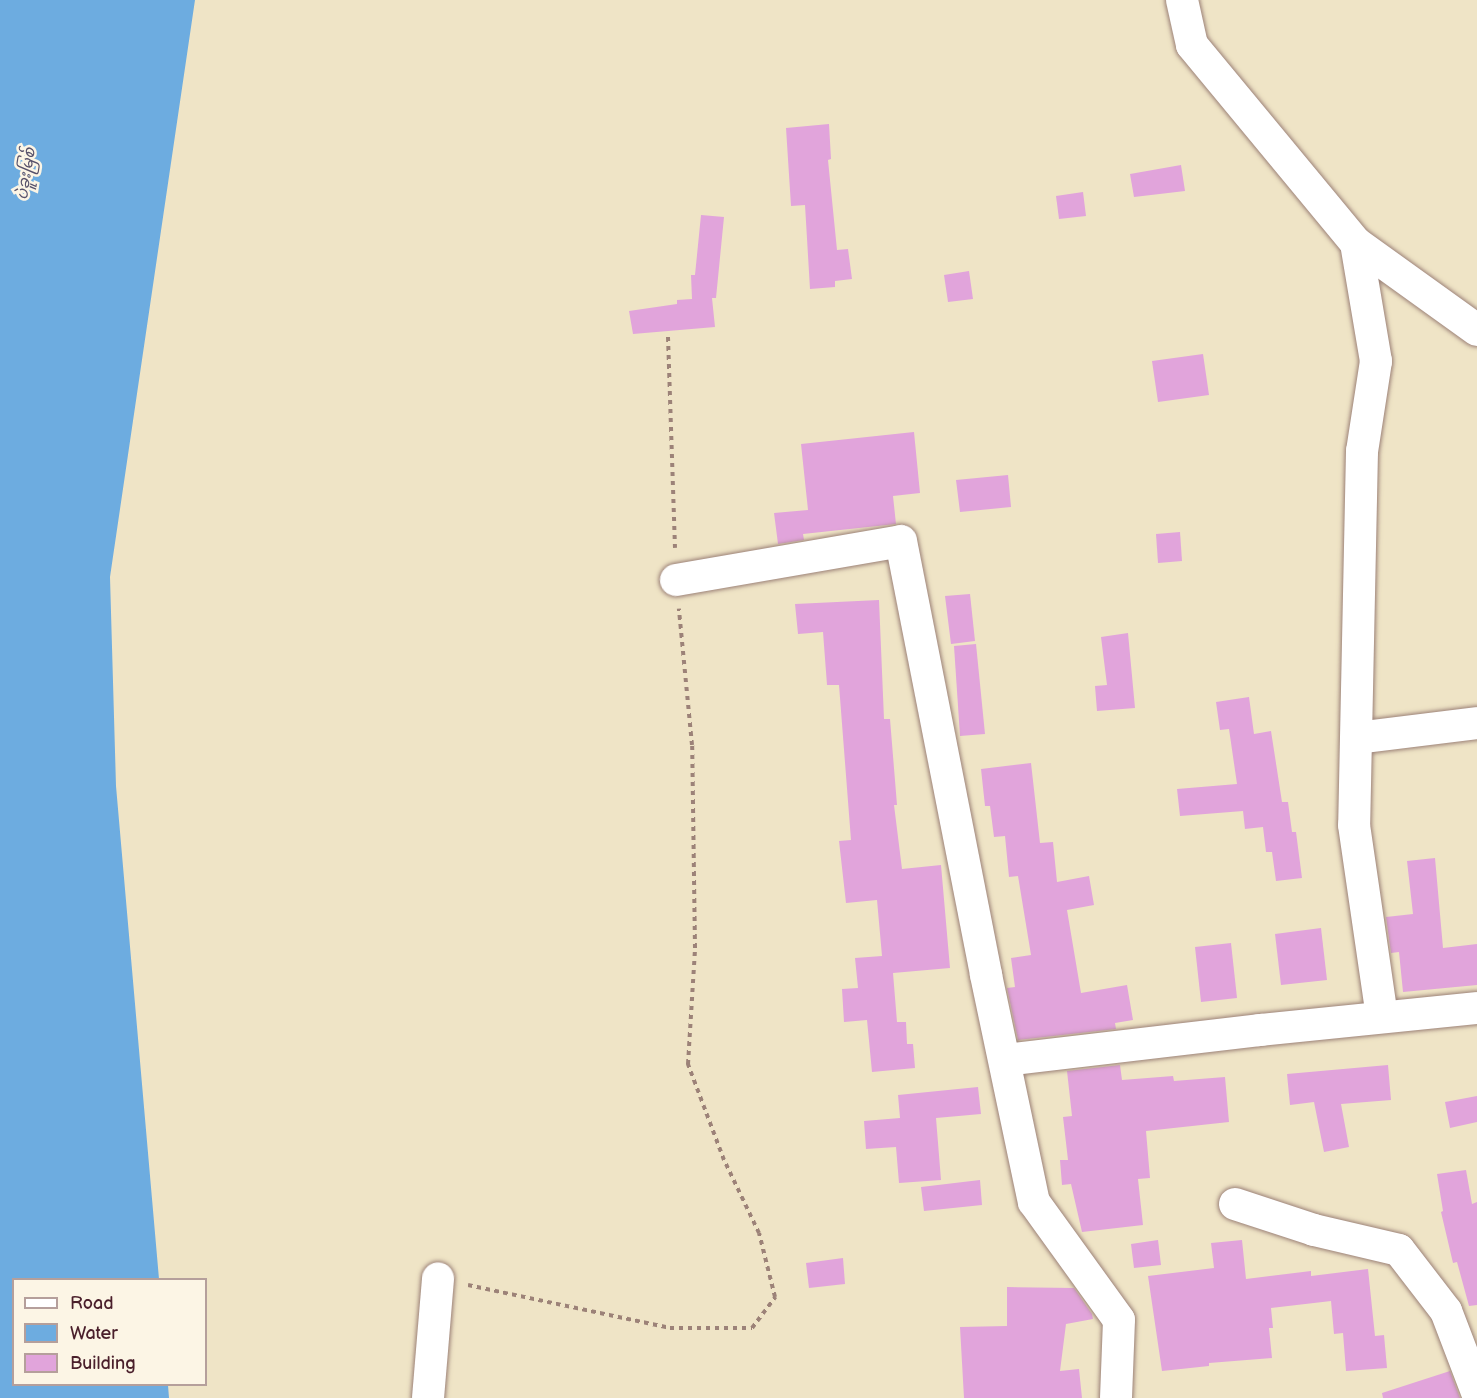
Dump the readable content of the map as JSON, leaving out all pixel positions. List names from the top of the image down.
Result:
{
  "water": ["ပဲခူးမြစ်"],
  "legend": ["Road", "Water", "Building"]
}
